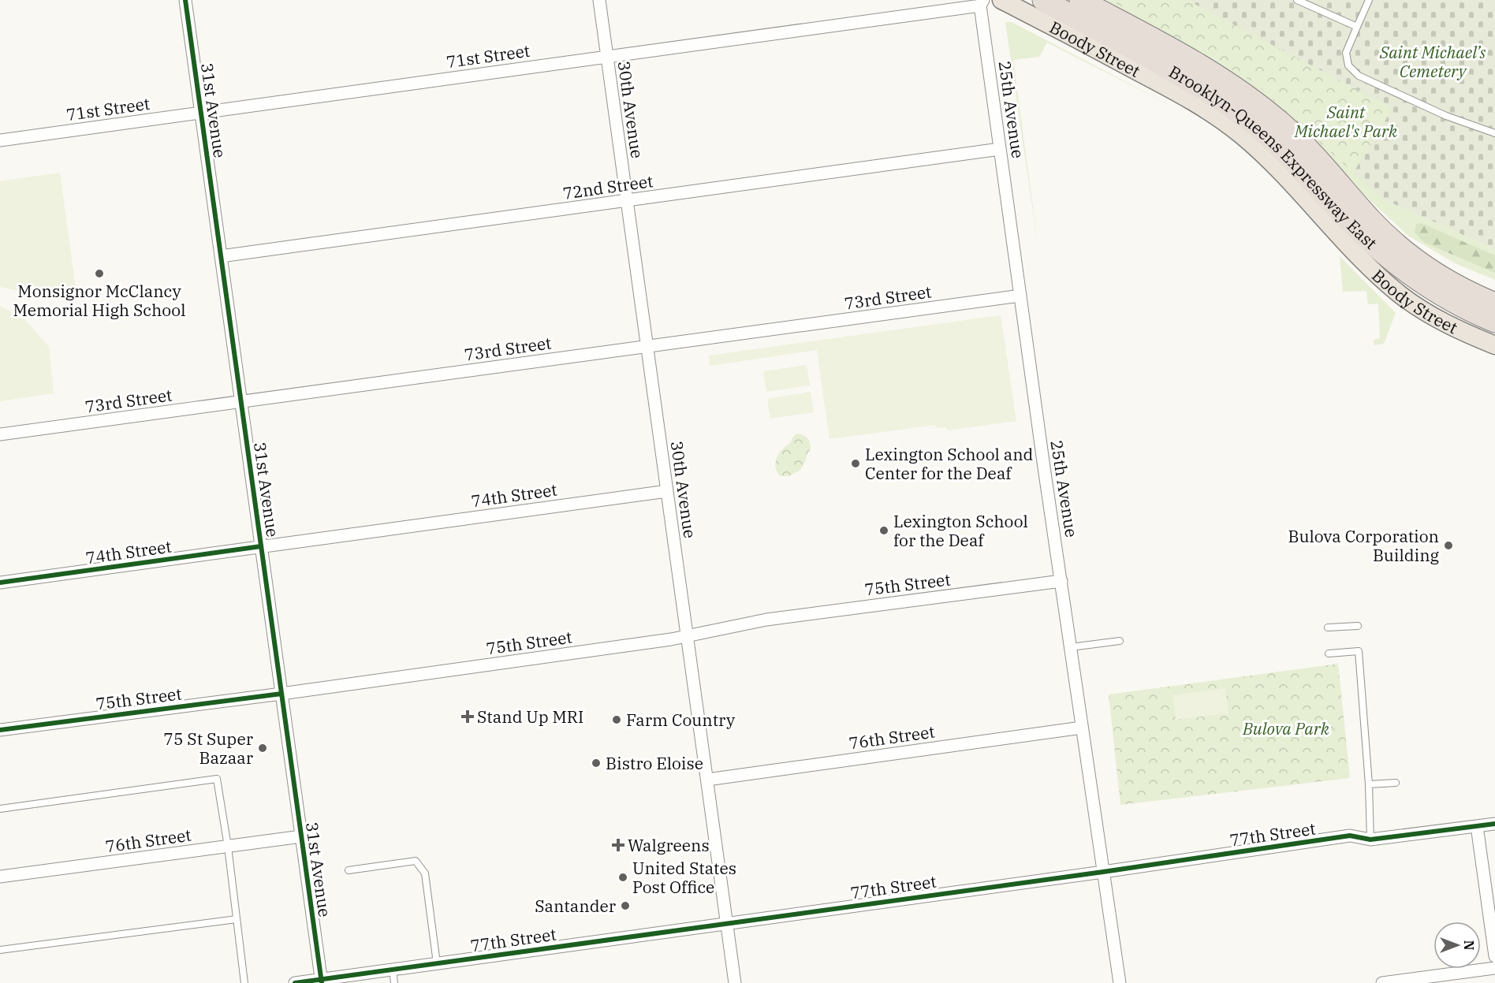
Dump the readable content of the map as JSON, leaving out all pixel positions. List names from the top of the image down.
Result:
{
  "streets": {
    "highway": ["Brooklyn-Queens Expressway East"],
    "main road": ["Boody Street"],
    "street": [
      "71st Street",
      "30th Avenue",
      "25th Avenue",
      "31st Avenue",
      "72nd Street",
      "73rd Street",
      "74th Street",
      "75th Street",
      "76th Street",
      "77th Street"
    ]
  },
  "crossings": [
    ["71st Street", "30th Avenue"],
    ["71st Street", "25th Avenue"],
    ["71st Street", "31st Avenue"],
    ["30th Avenue", "72nd Street"],
    ["30th Avenue", "73rd Street"],
    ["30th Avenue", "74th Street"],
    ["30th Avenue", "75th Street"],
    ["30th Avenue", "76th Street"],
    ["30th Avenue", "77th Street"],
    ["25th Avenue", "72nd Street"],
    ["25th Avenue", "73rd Street"],
    ["25th Avenue", "75th Street"],
    ["25th Avenue", "76th Street"],
    ["25th Avenue", "77th Street"],
    ["31st Avenue", "72nd Street"],
    ["31st Avenue", "73rd Street"],
    ["31st Avenue", "74th Street"],
    ["31st Avenue", "75th Street"],
    ["31st Avenue", "76th Street"],
    ["31st Avenue", "77th Street"]
  ],
  "parks": ["Saint Michael’s Cemetery", "Saint Michael's Park", "Bulova Park"],
  "places": {
    "other": [
      "Monsignor McClancy Memorial High School",
      "Lexington School and Center for the Deaf",
      "Lexington School for the Deaf",
      "Bulova Corporation Building",
      "Farm Country",
      "75 St Super Bazaar",
      "Bistro Eloise",
      "United States Post Office",
      "Santander"
    ],
    "health": ["Stand Up MRI", "Walgreens"]
  },
  "north": "right"
}
